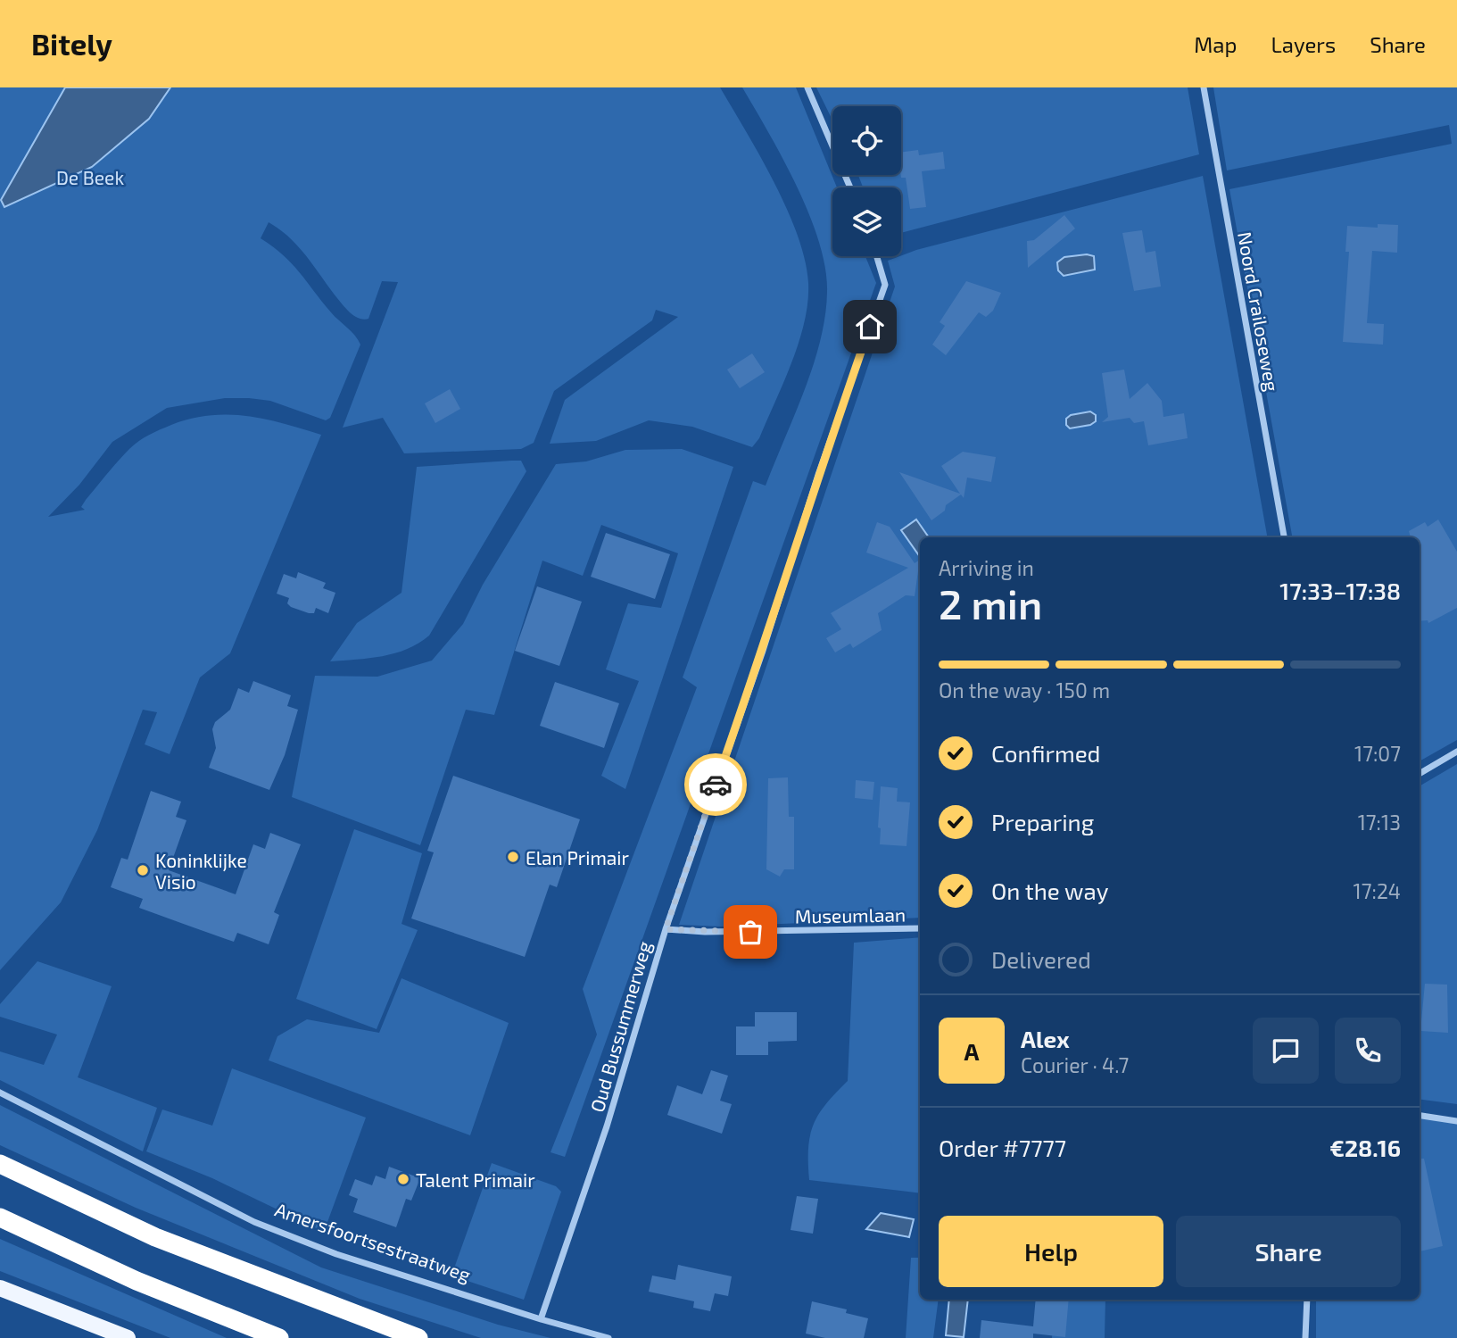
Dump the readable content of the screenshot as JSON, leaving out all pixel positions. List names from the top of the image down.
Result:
{
  "streets": {
    "street": [
      "Noord Crailoseweg",
      "Museumlaan",
      "Oud Bussummerweg",
      "Amersfoortsestraatweg"
    ]
  },
  "crossings": [
    ["Museumlaan", "Oud Bussummerweg"],
    ["Oud Bussummerweg", "Amersfoortsestraatweg"]
  ],
  "parks": ["De Beek"],
  "places": ["Elan Primair", "Koninklijke Visio", "Talent Primair"],
  "page": {
    "header": "Bitely",
    "nav": ["Map", "Layers", "Share"],
    "heading": ["2 min", "Arriving in", "17:33–17:38"],
    "panel": [
      "Alex",
      "Courier · 4.7",
      "Order #7777",
      "€28.16"
    ],
    "bar": "On the way · 150 m",
    "list": [
      ["Confirmed", "17:07"],
      ["Preparing", "17:13"],
      ["On the way", "17:24"],
      "Delivered"
    ],
    "round": "A",
    "buttons": ["Help", "Share"]
  }
}
